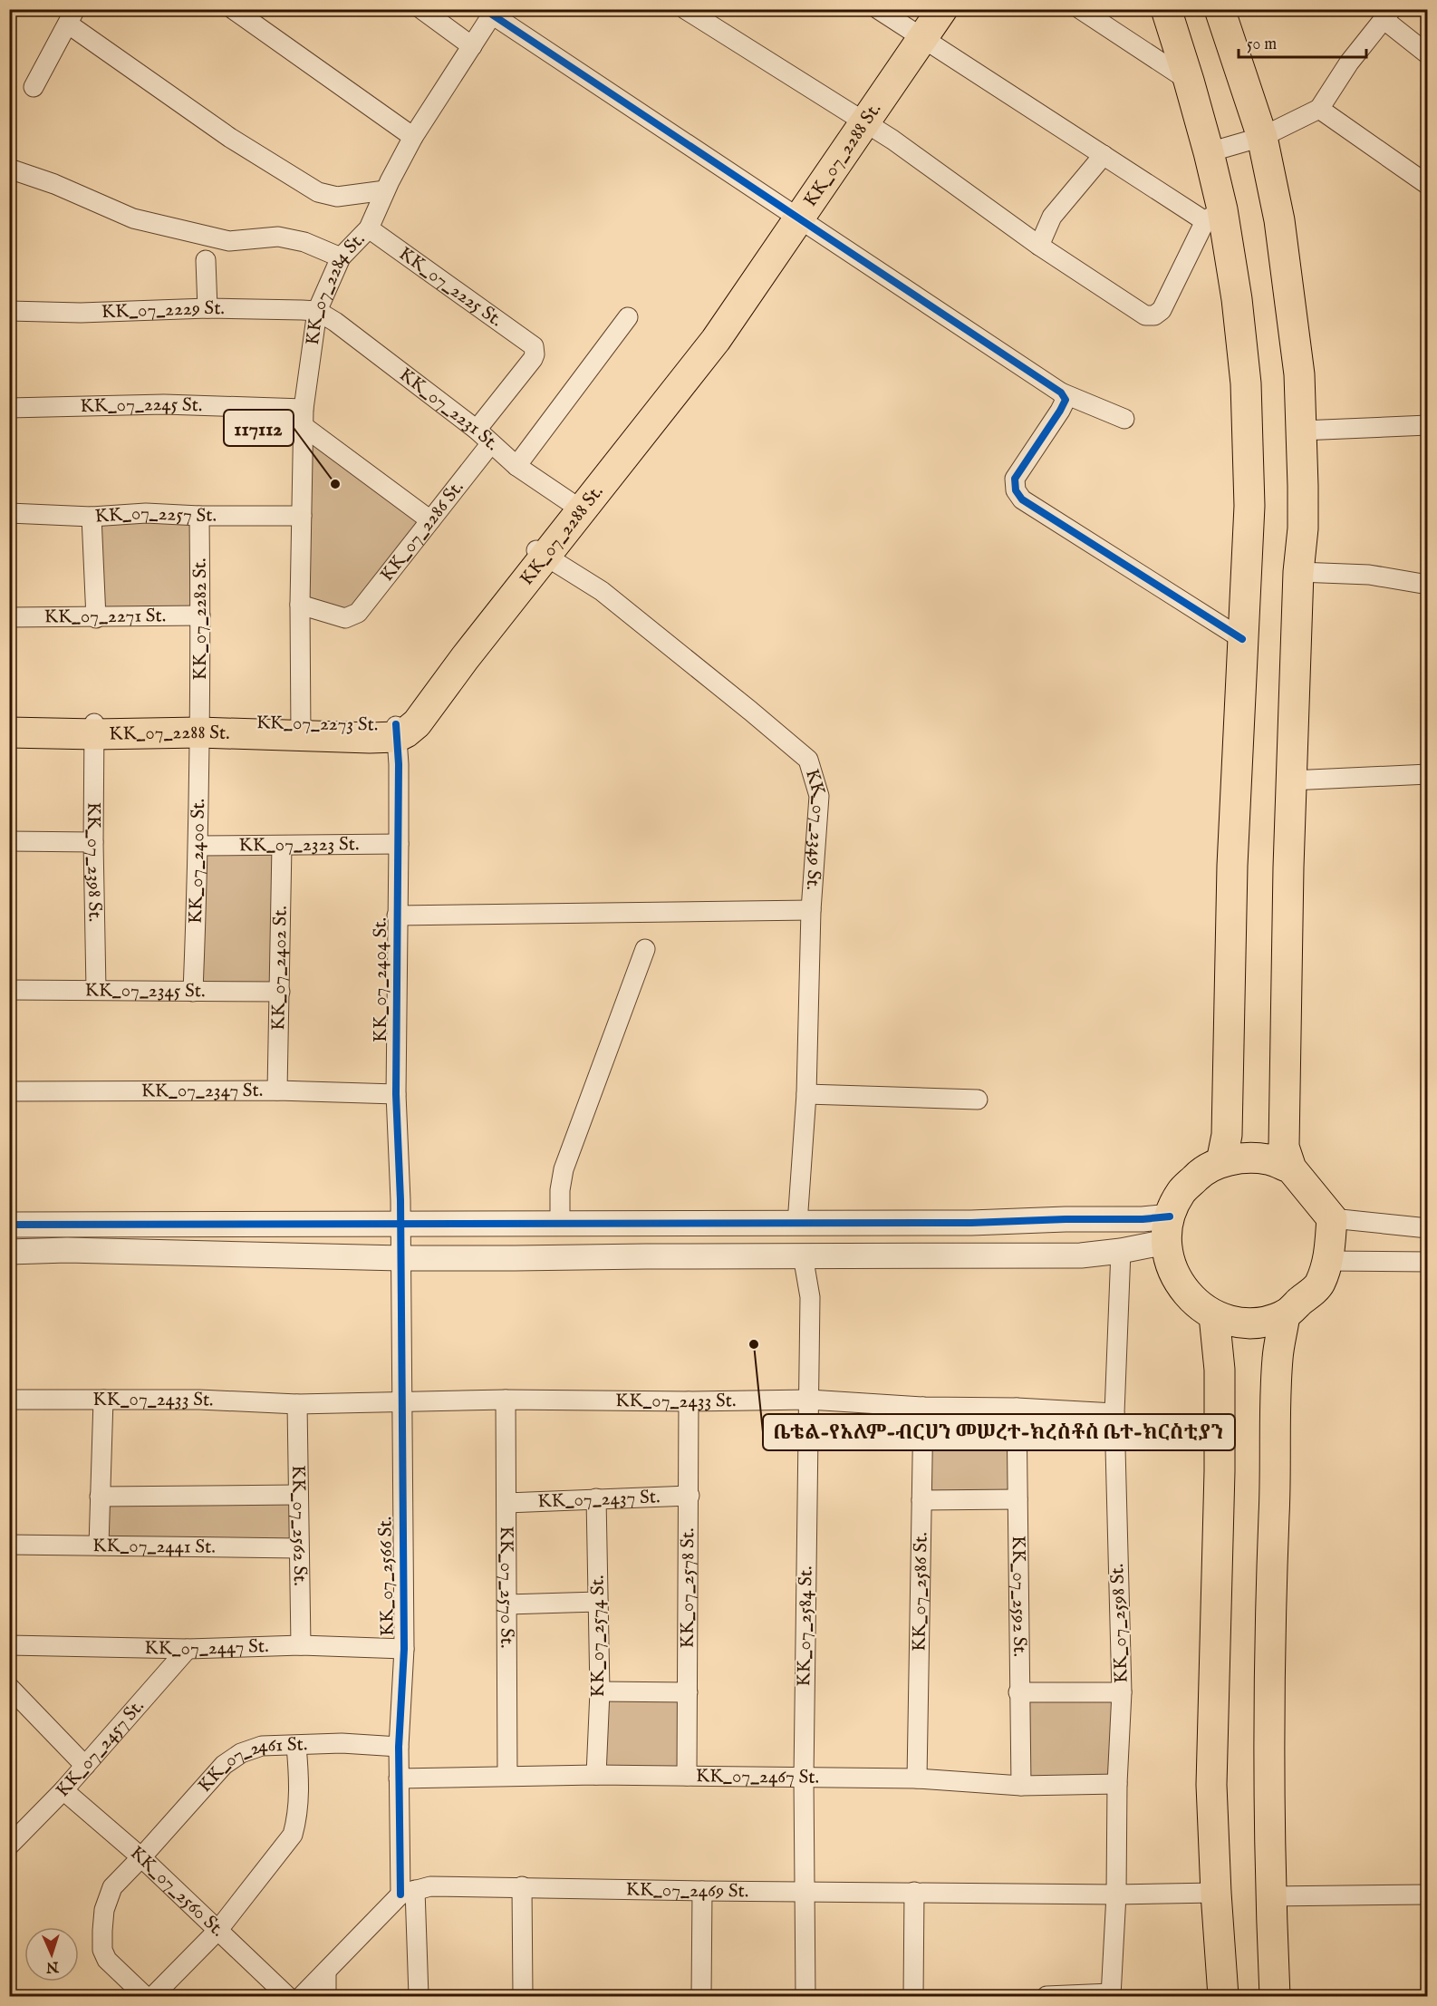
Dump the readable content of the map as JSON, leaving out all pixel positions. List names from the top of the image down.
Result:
{
  "streets": {
    "main road": ["KK_07_2288 St.", "KK_07_2273 St."],
    "street": [
      "KK_07_2225 St.",
      "KK_07_2284 St.",
      "KK_07_2229 St.",
      "KK_07_2245 St.",
      "KK_07_2231 St.",
      "KK_07_2257 St.",
      "KK_07_2286 St.",
      "KK_07_2271 St.",
      "KK_07_2282 St.",
      "KK_07_2349 St.",
      "KK_07_2323 St.",
      "KK_07_2398 St.",
      "KK_07_2400 St.",
      "KK_07_2402 St.",
      "KK_07_2404 St.",
      "KK_07_2345 St.",
      "KK_07_2347 St.",
      "KK_07_2433 St.",
      "KK_07_2437 St.",
      "KK_07_2562 St.",
      "KK_07_2441 St.",
      "KK_07_2566 St.",
      "KK_07_2570 St.",
      "KK_07_2578 St.",
      "KK_07_2586 St.",
      "KK_07_2592 St.",
      "KK_07_2598 St.",
      "KK_07_2584 St.",
      "KK_07_2574 St.",
      "KK_07_2447 St.",
      "KK_07_2457 St.",
      "KK_07_2461 St.",
      "KK_07_2467 St.",
      "KK_07_2469 St.",
      "KK_07_2560 St."
    ]
  },
  "crossings": [
    ["KK_07_2288 St.", "KK_07_2231 St."],
    ["KK_07_2288 St.", "KK_07_2273 St."],
    ["KK_07_2288 St.", "KK_07_2349 St."],
    ["KK_07_2288 St.", "KK_07_2398 St."],
    ["KK_07_2288 St.", "KK_07_2404 St."],
    ["KK_07_2225 St.", "KK_07_2284 St."],
    ["KK_07_2225 St.", "KK_07_2231 St."],
    ["KK_07_2284 St.", "KK_07_2229 St."],
    ["KK_07_2284 St.", "KK_07_2245 St."],
    ["KK_07_2284 St.", "KK_07_2231 St."],
    ["KK_07_2284 St.", "KK_07_2257 St."],
    ["KK_07_2284 St.", "KK_07_2286 St."],
    ["KK_07_2284 St.", "KK_07_2273 St."],
    ["KK_07_2229 St.", "KK_07_2231 St."],
    ["KK_07_2231 St.", "KK_07_2286 St."],
    ["KK_07_2257 St.", "KK_07_2282 St."],
    ["KK_07_2271 St.", "KK_07_2282 St."],
    ["KK_07_2282 St.", "KK_07_2273 St."],
    ["KK_07_2282 St.", "KK_07_2400 St."],
    ["KK_07_2273 St.", "KK_07_2398 St."],
    ["KK_07_2273 St.", "KK_07_2400 St."],
    ["KK_07_2273 St.", "KK_07_2404 St."],
    ["KK_07_2323 St.", "KK_07_2400 St."],
    ["KK_07_2323 St.", "KK_07_2402 St."],
    ["KK_07_2323 St.", "KK_07_2404 St."],
    ["KK_07_2398 St.", "KK_07_2345 St."],
    ["KK_07_2400 St.", "KK_07_2345 St."],
    ["KK_07_2402 St.", "KK_07_2345 St."],
    ["KK_07_2402 St.", "KK_07_2347 St."],
    ["KK_07_2404 St.", "KK_07_2347 St."],
    ["KK_07_2404 St.", "KK_07_2566 St."],
    ["KK_07_2433 St.", "KK_07_2562 St."],
    ["KK_07_2433 St.", "KK_07_2566 St."],
    ["KK_07_2433 St.", "KK_07_2570 St."],
    ["KK_07_2433 St.", "KK_07_2578 St."],
    ["KK_07_2433 St.", "KK_07_2586 St."],
    ["KK_07_2433 St.", "KK_07_2592 St."],
    ["KK_07_2433 St.", "KK_07_2598 St."],
    ["KK_07_2433 St.", "KK_07_2584 St."],
    ["KK_07_2437 St.", "KK_07_2570 St."],
    ["KK_07_2437 St.", "KK_07_2578 St."],
    ["KK_07_2437 St.", "KK_07_2574 St."],
    ["KK_07_2562 St.", "KK_07_2441 St."],
    ["KK_07_2562 St.", "KK_07_2447 St."],
    ["KK_07_2566 St.", "KK_07_2447 St."],
    ["KK_07_2566 St.", "KK_07_2461 St."],
    ["KK_07_2566 St.", "KK_07_2467 St."],
    ["KK_07_2566 St.", "KK_07_2469 St."],
    ["KK_07_2570 St.", "KK_07_2467 St."],
    ["KK_07_2578 St.", "KK_07_2467 St."],
    ["KK_07_2586 St.", "KK_07_2467 St."],
    ["KK_07_2592 St.", "KK_07_2467 St."],
    ["KK_07_2598 St.", "KK_07_2467 St."],
    ["KK_07_2598 St.", "KK_07_2469 St."],
    ["KK_07_2584 St.", "KK_07_2467 St."],
    ["KK_07_2584 St.", "KK_07_2469 St."],
    ["KK_07_2574 St.", "KK_07_2467 St."],
    ["KK_07_2447 St.", "KK_07_2457 St."],
    ["KK_07_2457 St.", "KK_07_2560 St."],
    ["KK_07_2461 St.", "KK_07_2560 St."]
  ],
  "places": ["117112", "ቤቴል-የአለም-ብርሀን መሠረተ-ክረስቶስ ቤተ-ክርስቲያን"],
  "scale_bar": "50 m",
  "north": "bottom"
}
